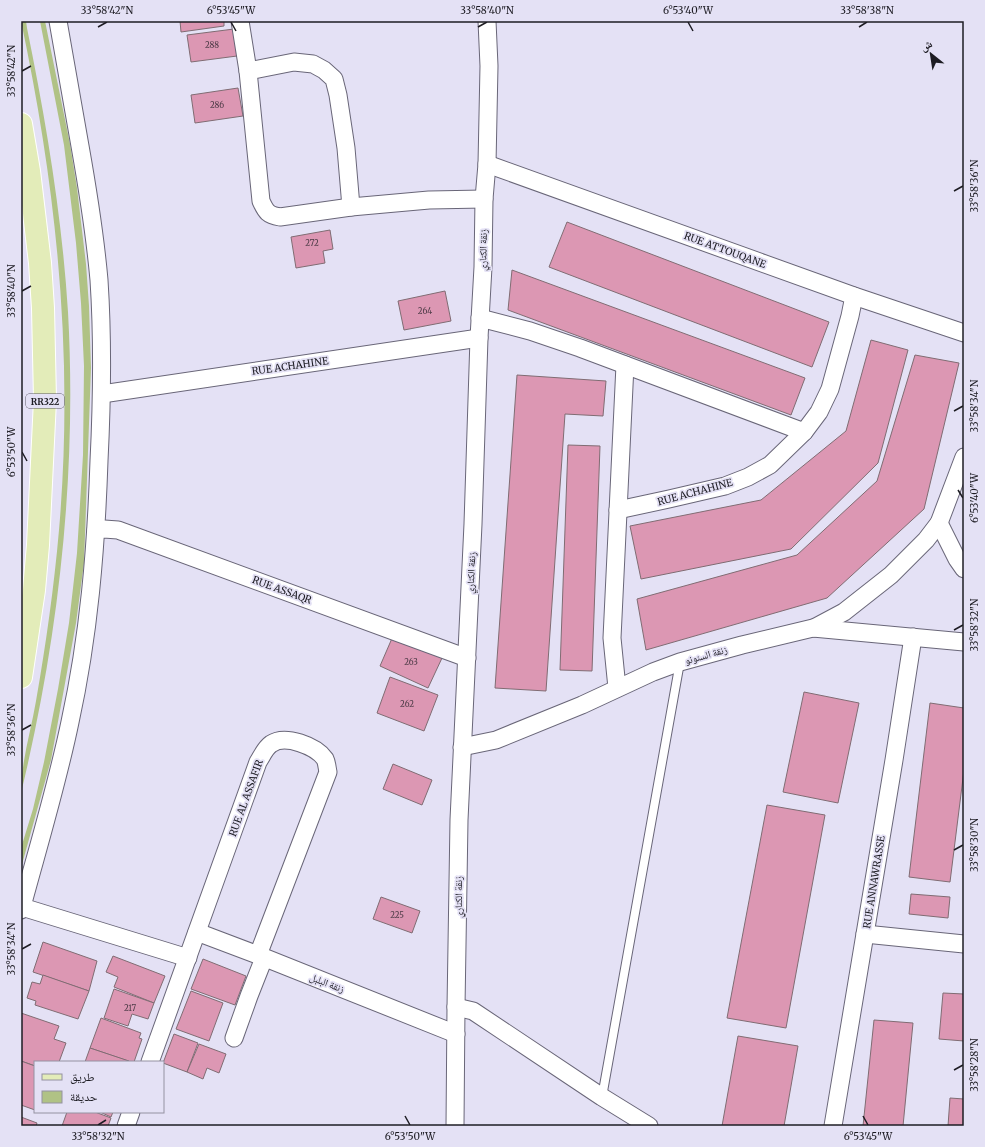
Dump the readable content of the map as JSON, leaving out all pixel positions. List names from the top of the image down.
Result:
{
  "streets": {
    "main road": ["RR322"],
    "street": [
      "زنقة الكناري",
      "RUE ATTOUQANE",
      "RUE ACHAHINE",
      "RUE ASSAQR",
      "زنقة السنونو",
      "RUE AL ASSAFIR",
      "RUE ANNAWRASSE",
      "زنقة البلبل"
    ]
  },
  "crossings": [
    ["زنقة الكناري", "RUE ATTOUQANE"],
    ["زنقة الكناري", "RUE ACHAHINE"],
    ["زنقة الكناري", "RUE ASSAQR"],
    ["زنقة الكناري", "زنقة السنونو"],
    ["زنقة الكناري", "زنقة البلبل"],
    ["RUE ATTOUQANE", "RUE ACHAHINE"],
    ["زنقة السنونو", "RUE ANNAWRASSE"],
    ["RUE AL ASSAFIR", "زنقة البلبل"]
  ],
  "house_numbers": [
    "288",
    "286",
    "272",
    "264",
    "263",
    "262",
    "225",
    "217"
  ],
  "legend": ["طريق", "حديقة"],
  "north": "top left",
  "coordinates": [
    "33°58'42\"N",
    "6°53'45\"W",
    "33°58'40\"N",
    "6°53'40\"W",
    "33°58'38\"N",
    "33°58'36\"N",
    "33°58'34\"N",
    "6°53'50\"W",
    "33°58'32\"N",
    "33°58'30\"N",
    "33°58'28\"N"
  ]
}
